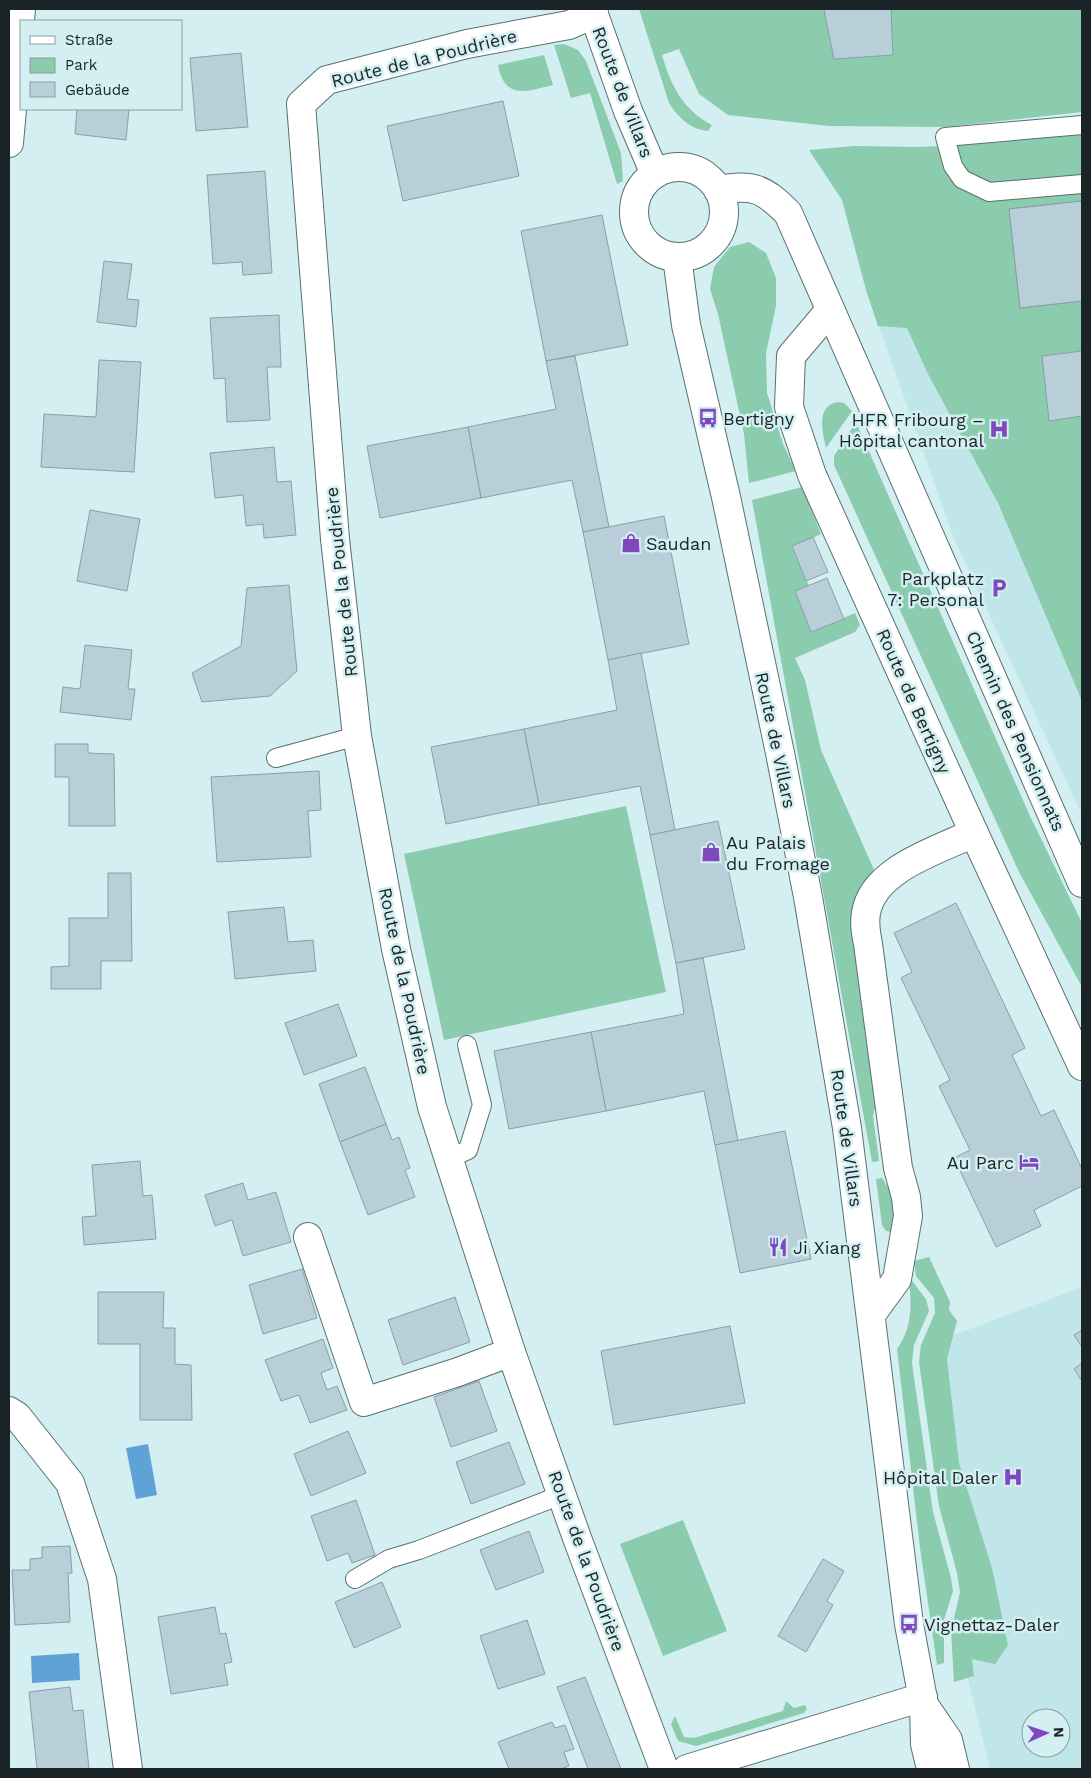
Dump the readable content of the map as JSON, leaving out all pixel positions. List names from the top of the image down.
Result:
{
  "streets": {
    "street": [
      "Route de la Poudrière",
      "Route de Villars",
      "Route de Bertigny",
      "Chemin des Pensionnats"
    ]
  },
  "crossings": [
    ["Route de la Poudrière", "Route de Villars"],
    ["Route de Villars", "Chemin des Pensionnats"],
    ["Route de Bertigny", "Chemin des Pensionnats"]
  ],
  "places": {
    "bus stop": ["Bertigny", "Vignettaz-Daler"],
    "hospital": ["HFR Fribourg – Hôpital cantonal", "Hôpital Daler"],
    "shop": ["Saudan", "Au Palais du Fromage"],
    "parking": ["Parkplatz 7: Personal"],
    "hotel": ["Au Parc"],
    "restaurant": ["Ji Xiang"]
  },
  "legend": ["Straße", "Park", "Gebäude"],
  "north": "right"
}
